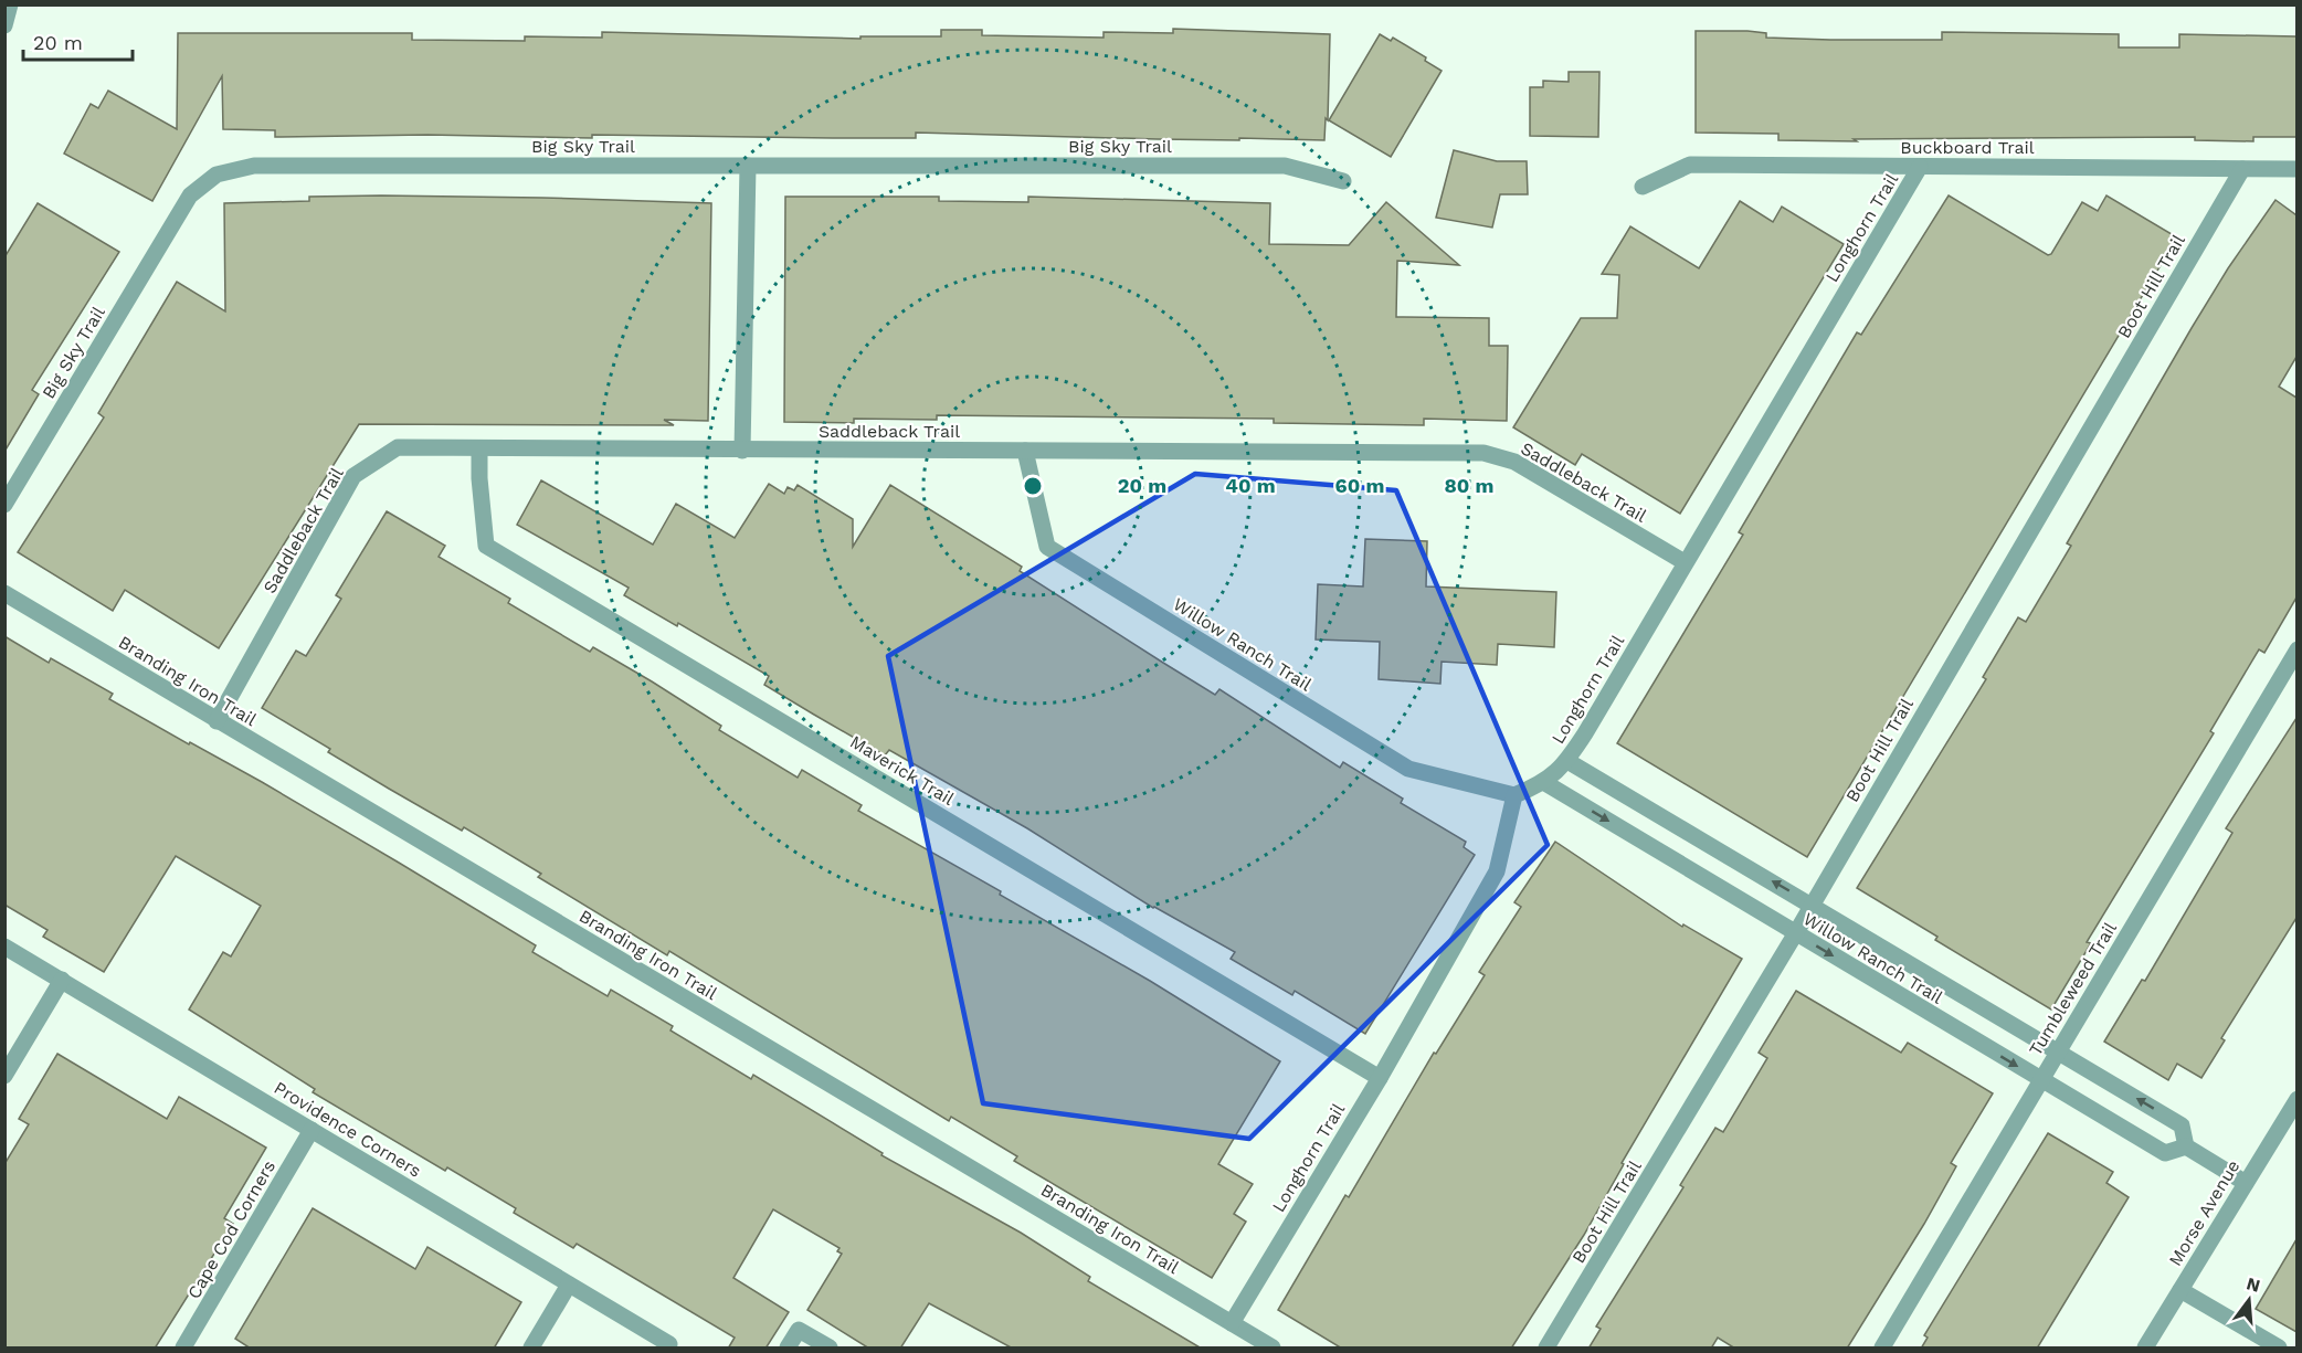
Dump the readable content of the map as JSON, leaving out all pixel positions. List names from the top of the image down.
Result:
{
  "streets": {
    "street": [
      "Big Sky Trail",
      "Buckboard Trail",
      "Longhorn Trail",
      "Boot Hill Trail",
      "Saddleback Trail",
      "Willow Ranch Trail",
      "Branding Iron Trail",
      "Maverick Trail",
      "Tumbleweed Trail",
      "Providence Corners",
      "Morse Avenue",
      "Cape Cod Corners"
    ]
  },
  "crossings": [
    ["Buckboard Trail", "Longhorn Trail"],
    ["Buckboard Trail", "Boot Hill Trail"],
    ["Longhorn Trail", "Saddleback Trail"],
    ["Longhorn Trail", "Willow Ranch Trail"],
    ["Longhorn Trail", "Branding Iron Trail"],
    ["Longhorn Trail", "Maverick Trail"],
    ["Boot Hill Trail", "Willow Ranch Trail"],
    ["Saddleback Trail", "Willow Ranch Trail"],
    ["Saddleback Trail", "Branding Iron Trail"],
    ["Saddleback Trail", "Maverick Trail"],
    ["Willow Ranch Trail", "Tumbleweed Trail"],
    ["Willow Ranch Trail", "Morse Avenue"],
    ["Providence Corners", "Cape Cod Corners"]
  ],
  "scale_bar": "20 m",
  "north": "top",
  "rings": [
    "20 m",
    "40 m",
    "60 m",
    "80 m"
  ]
}
